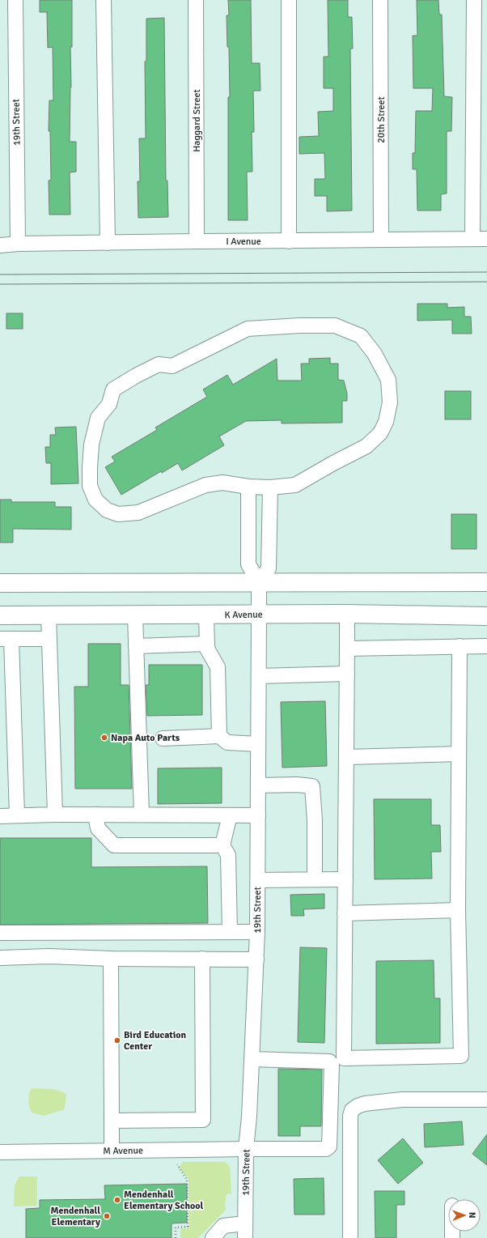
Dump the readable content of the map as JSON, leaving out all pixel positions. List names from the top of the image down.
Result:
{
  "streets": {
    "main road": ["K Avenue"],
    "street": [
      "20th Street",
      "Haggard Street",
      "19th Street",
      "I Avenue",
      "M Avenue"
    ]
  },
  "crossings": [
    ["20th Street", "I Avenue"],
    ["Haggard Street", "I Avenue"],
    ["19th Street", "I Avenue"],
    ["19th Street", "K Avenue"],
    ["19th Street", "M Avenue"]
  ],
  "places": [
    "Napa Auto Parts",
    "Bird Education Center",
    "Mendenhall Elementary School",
    "Mendenhall Elementary"
  ],
  "north": "right"
}
